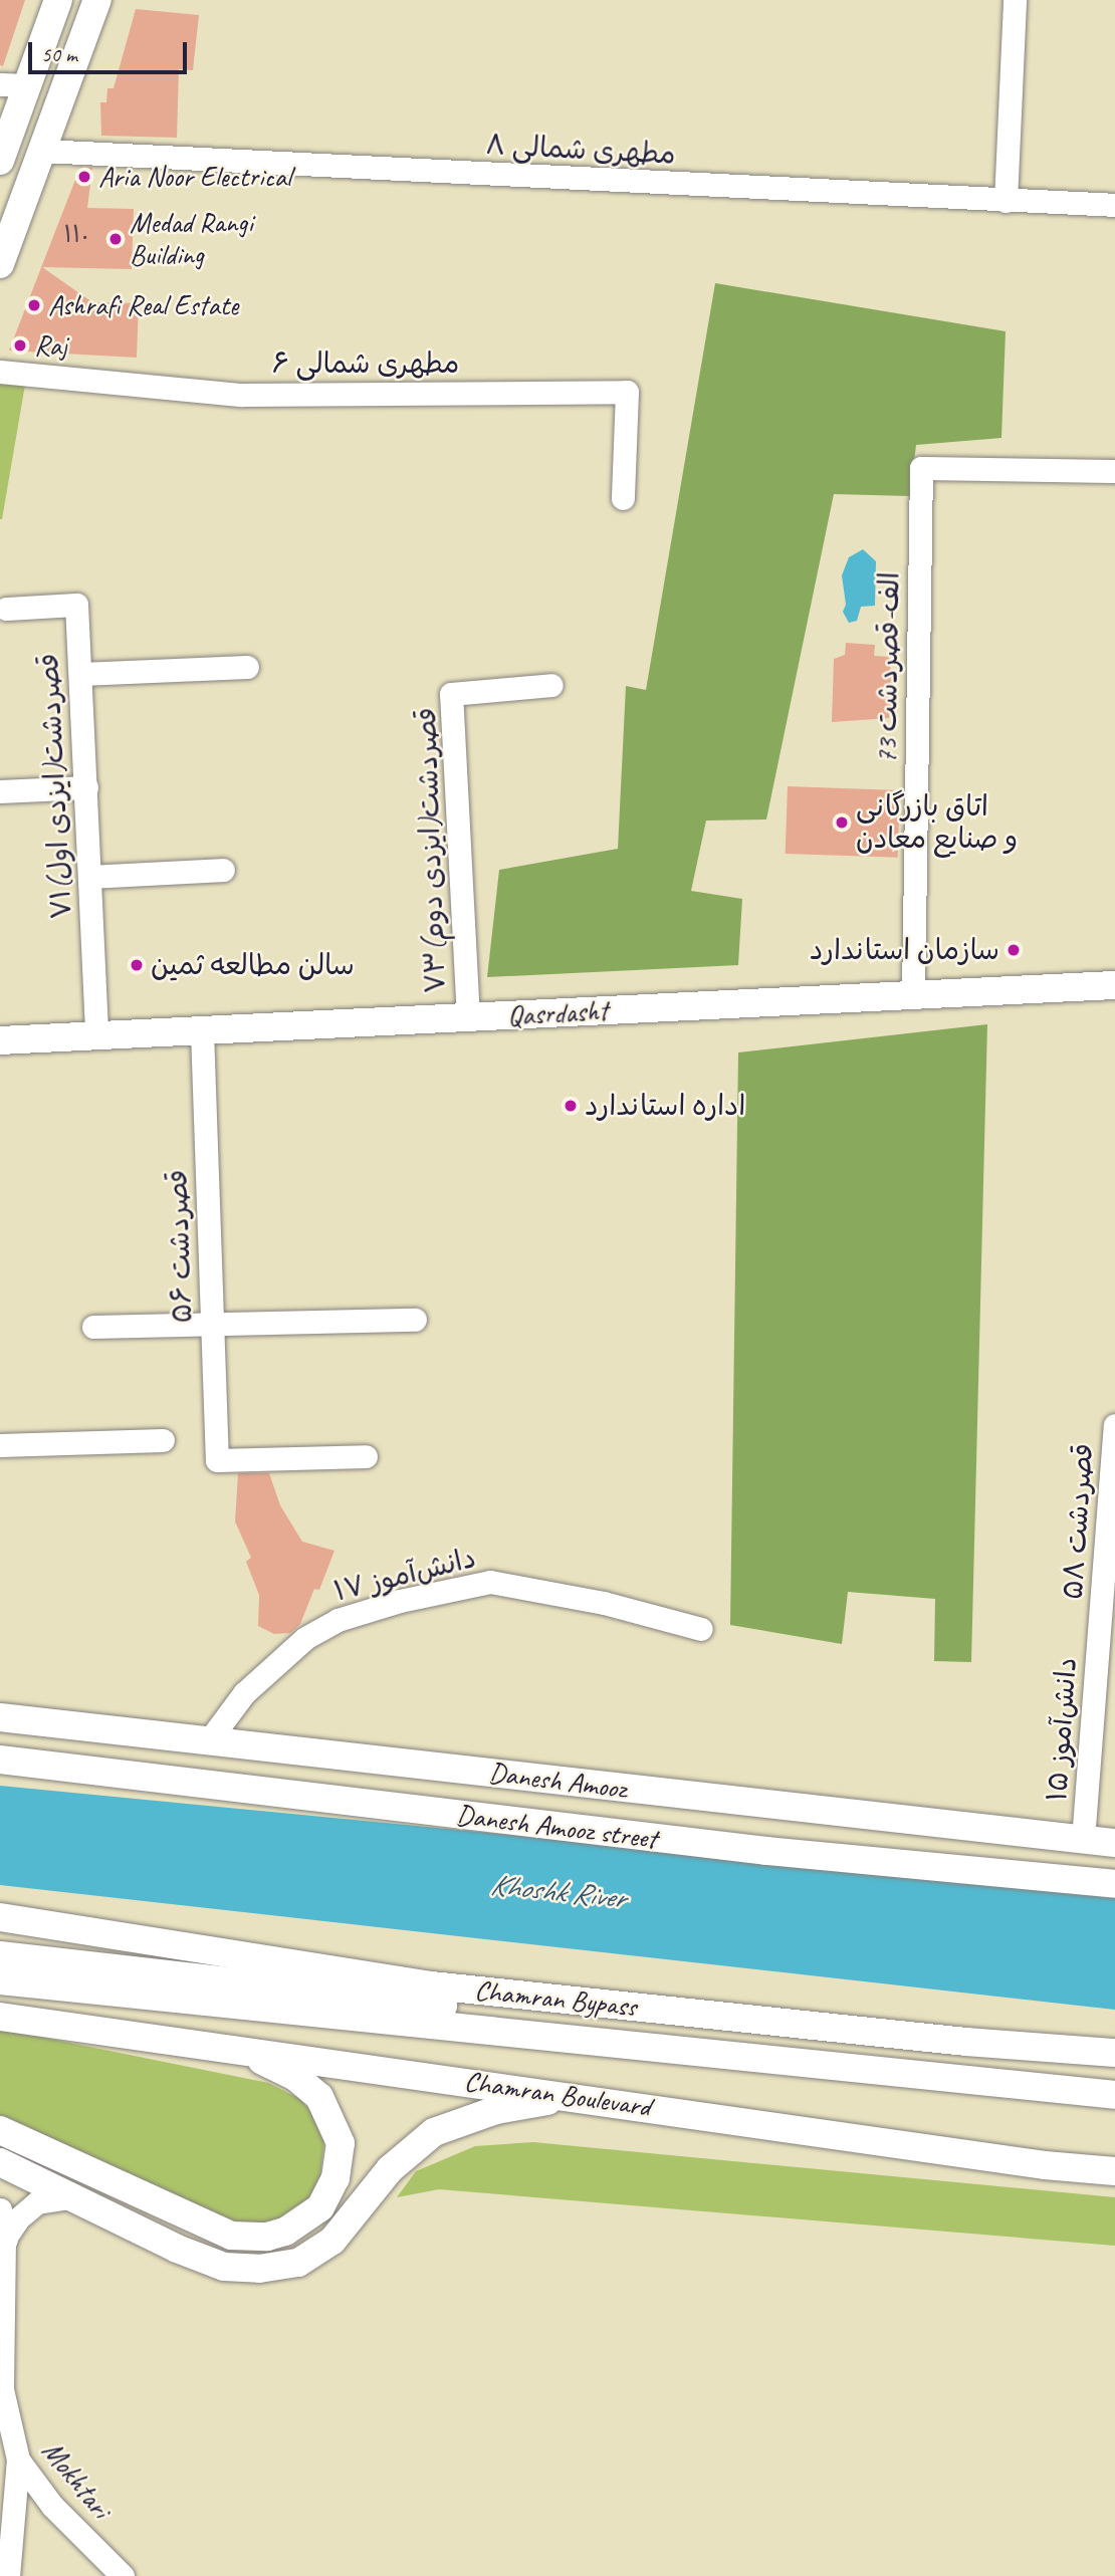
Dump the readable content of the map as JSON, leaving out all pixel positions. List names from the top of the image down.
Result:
{
  "streets": {
    "main road": [
      "Qasrdasht",
      "Danesh Amooz",
      "Danesh Amooz street",
      "Chamran Bypass",
      "Chamran Boulevard"
    ],
    "street": [
      "۸ مطهری شمالی",
      "۶ مطهری شمالی",
      "73 الف-قصردشت",
      "۷۱قصردشت(ایزدی اول)",
      "۷۳قصردشت(ایزدی دوم)",
      "۵۶ قصردشت",
      "قصردشت ۵۸",
      "دانش‌آموز ۱۷",
      "دانش‌آموز ۱۵",
      "Mokhtari"
    ]
  },
  "crossings": [
    ["73 الف-قصردشت", "Qasrdasht"],
    ["۷۱قصردشت(ایزدی اول)", "Qasrdasht"],
    ["۷۳قصردشت(ایزدی دوم)", "Qasrdasht"],
    ["Qasrdasht", "۵۶ قصردشت"],
    ["قصردشت ۵۸", "دانش‌آموز ۱۵"],
    ["دانش‌آموز ۱۷", "Danesh Amooz"],
    ["دانش‌آموز ۱۵", "Danesh Amooz"]
  ],
  "water": ["Khoshk River"],
  "places": [
    "Aria Noor Electrical",
    "Medad Rangi Building",
    "Ashrafi Real Estate",
    "Raj",
    "اتاق بازرگانی و صنایع معادن",
    "سازمان استاندارد",
    "سالن مطالعه ثمین",
    "اداره استاندارد"
  ],
  "house_numbers": ["۱۱۰"],
  "scale_bar": "50 m"
}
